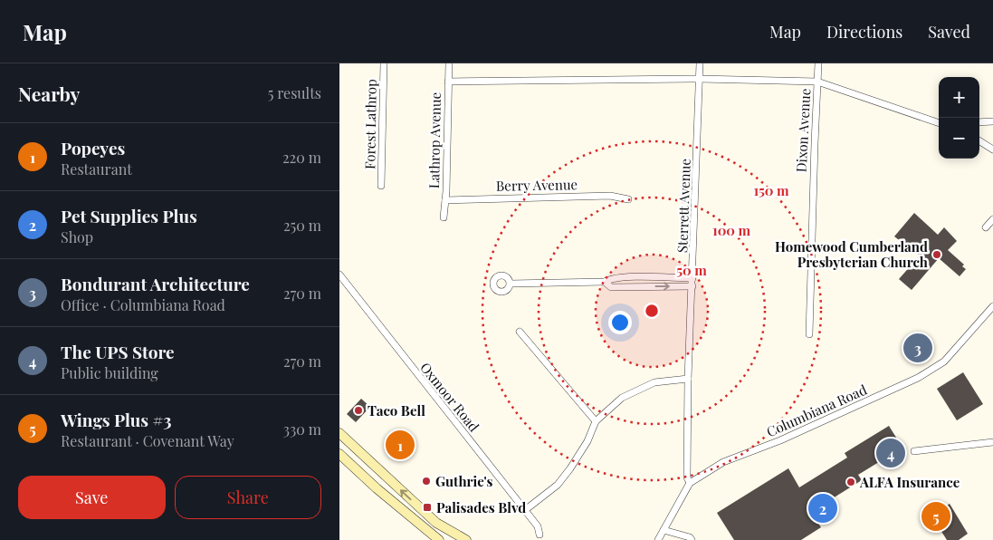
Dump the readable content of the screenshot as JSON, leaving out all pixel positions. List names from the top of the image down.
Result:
{
  "streets": {
    "street": [
      "Forest Lathrop",
      "Dixon Avenue",
      "Lathrop Avenue",
      "Berry Avenue",
      "Sterrett Avenue",
      "Oxmoor Road",
      "Columbiana Road"
    ]
  },
  "crossings": [
    ["Lathrop Avenue", "Berry Avenue"],
    ["Sterrett Avenue", "Columbiana Road"]
  ],
  "places": {
    "other": [
      "Homewood Cumberland Presbyterian Church",
      "Taco Bell",
      "Guthrie's",
      "ALFA Insurance"
    ],
    "transit": ["Palisades Blvd"]
  },
  "page": {
    "header": "Map",
    "nav": ["Map", "Directions", "Saved"],
    "heading": ["Nearby", "5 results"],
    "map_buttons": ["+", "−"],
    "list": [
      {
        "mark": "1",
        "name": "Popeyes",
        "note": "Restaurant",
        "value": "220 m"
      },
      {
        "mark": "2",
        "name": "Pet Supplies Plus",
        "note": "Shop",
        "value": "250 m"
      },
      {
        "mark": "3",
        "name": "Bondurant Architecture",
        "note": "Office · Columbiana Road",
        "value": "270 m"
      },
      {
        "mark": "4",
        "name": "The UPS Store",
        "note": "Public building",
        "value": "270 m"
      },
      {
        "mark": "5",
        "name": "Wings Plus #3",
        "note": "Restaurant · Covenant Way",
        "value": "330 m"
      }
    ],
    "pins": [
      "3",
      "1",
      "4",
      "2",
      "5"
    ],
    "buttons": ["Save", "Share"]
  },
  "rings": ["150 m", "100 m", "50 m"]
}
